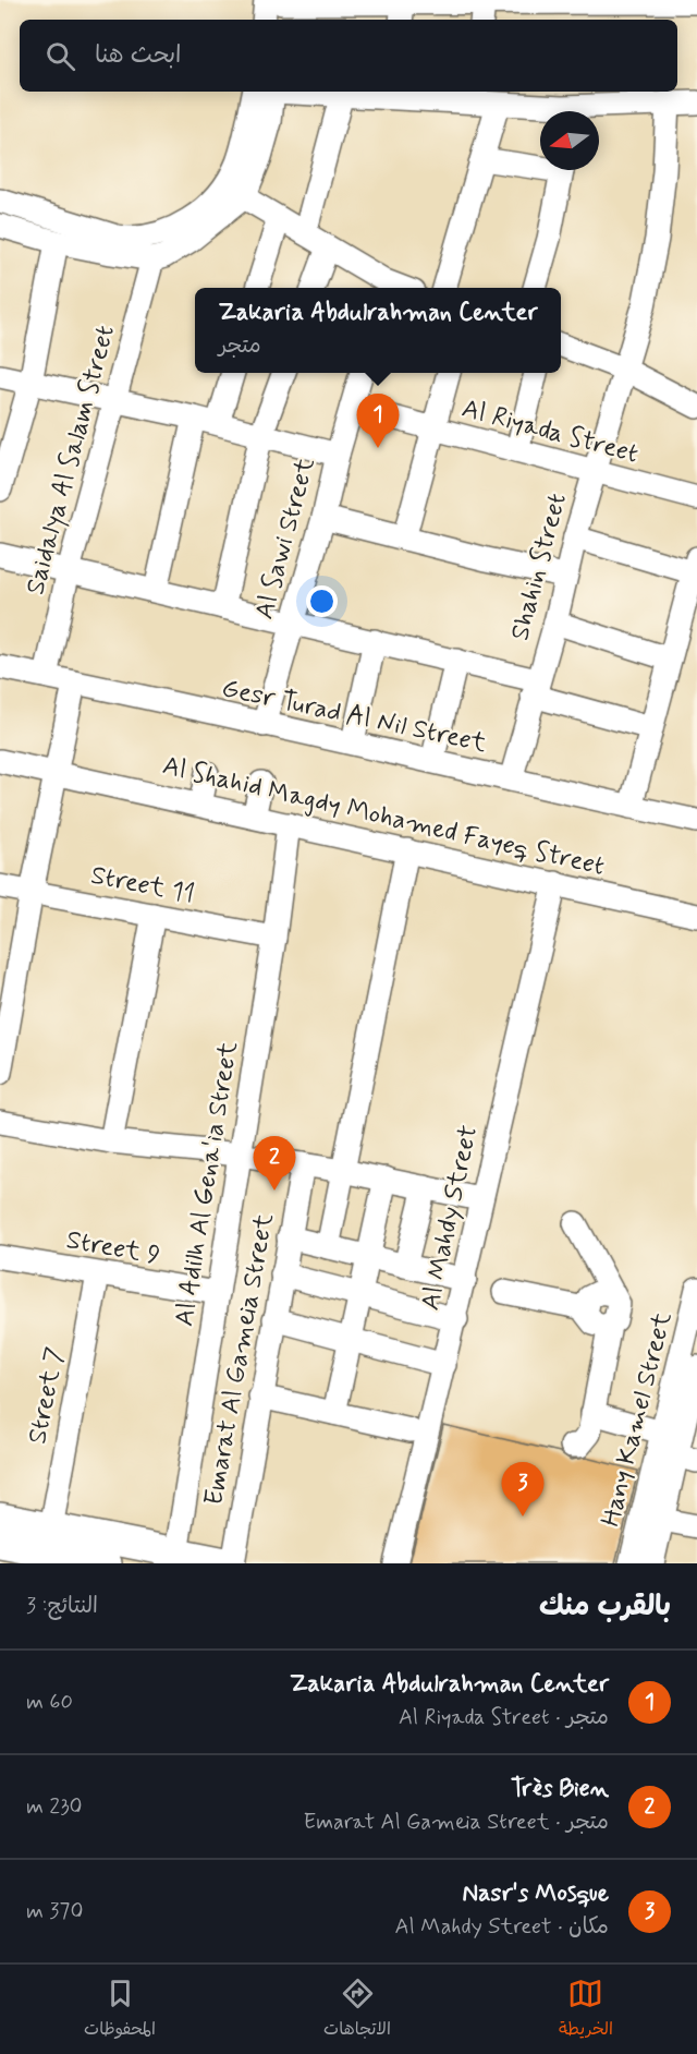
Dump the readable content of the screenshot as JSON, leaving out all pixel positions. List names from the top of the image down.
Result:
{
  "streets": {
    "street": [
      "Al Riyada Street",
      "Saidalya Al Salam Street",
      "Al Sawi Street",
      "Shahin Street",
      "Gesr Turad Al Nil Street",
      "Al Shahid Magdy Mohamed Fayeq Street",
      "Street 11",
      "Al Adilh Al Gena'ia Street",
      "Al Mahdy Street",
      "Street 9",
      "Emarat Al Gameia Street",
      "Street 7",
      "Hany Kamel Street"
    ]
  },
  "crossings": [
    ["Al Riyada Street", "Al Sawi Street"],
    ["Al Riyada Street", "Shahin Street"],
    ["Saidalya Al Salam Street", "Gesr Turad Al Nil Street"],
    ["Al Sawi Street", "Gesr Turad Al Nil Street"],
    ["Shahin Street", "Gesr Turad Al Nil Street"],
    ["Al Shahid Magdy Mohamed Fayeq Street", "Al Adilh Al Gena'ia Street"],
    ["Al Shahid Magdy Mohamed Fayeq Street", "Al Mahdy Street"],
    ["Street 11", "Al Adilh Al Gena'ia Street"],
    ["Al Adilh Al Gena'ia Street", "Street 9"],
    ["Street 9", "Street 7"]
  ],
  "north": "left",
  "page": {
    "search": "ابحث هنا",
    "popup": ["Zakaria Abdulrahman Center", "متجر"],
    "pins": ["1", "2", "3"],
    "heading": ["بالقرب منك", "النتائج: 3"],
    "list": [
      {
        "mark": "1",
        "name": "Zakaria Abdulrahman Center",
        "note": "متجر · Al Riyada Street",
        "value": "60 m"
      },
      {
        "mark": "2",
        "name": "Très Bien",
        "note": "متجر · Emarat Al Gameia Street",
        "value": "230 m"
      },
      {
        "mark": "3",
        "name": "Nasr's Mosque",
        "note": "مكان · Al Mahdy Street",
        "value": "370 m"
      }
    ],
    "nav": ["الخريطة", "الاتجاهات", "المحفوظات"]
  }
}
